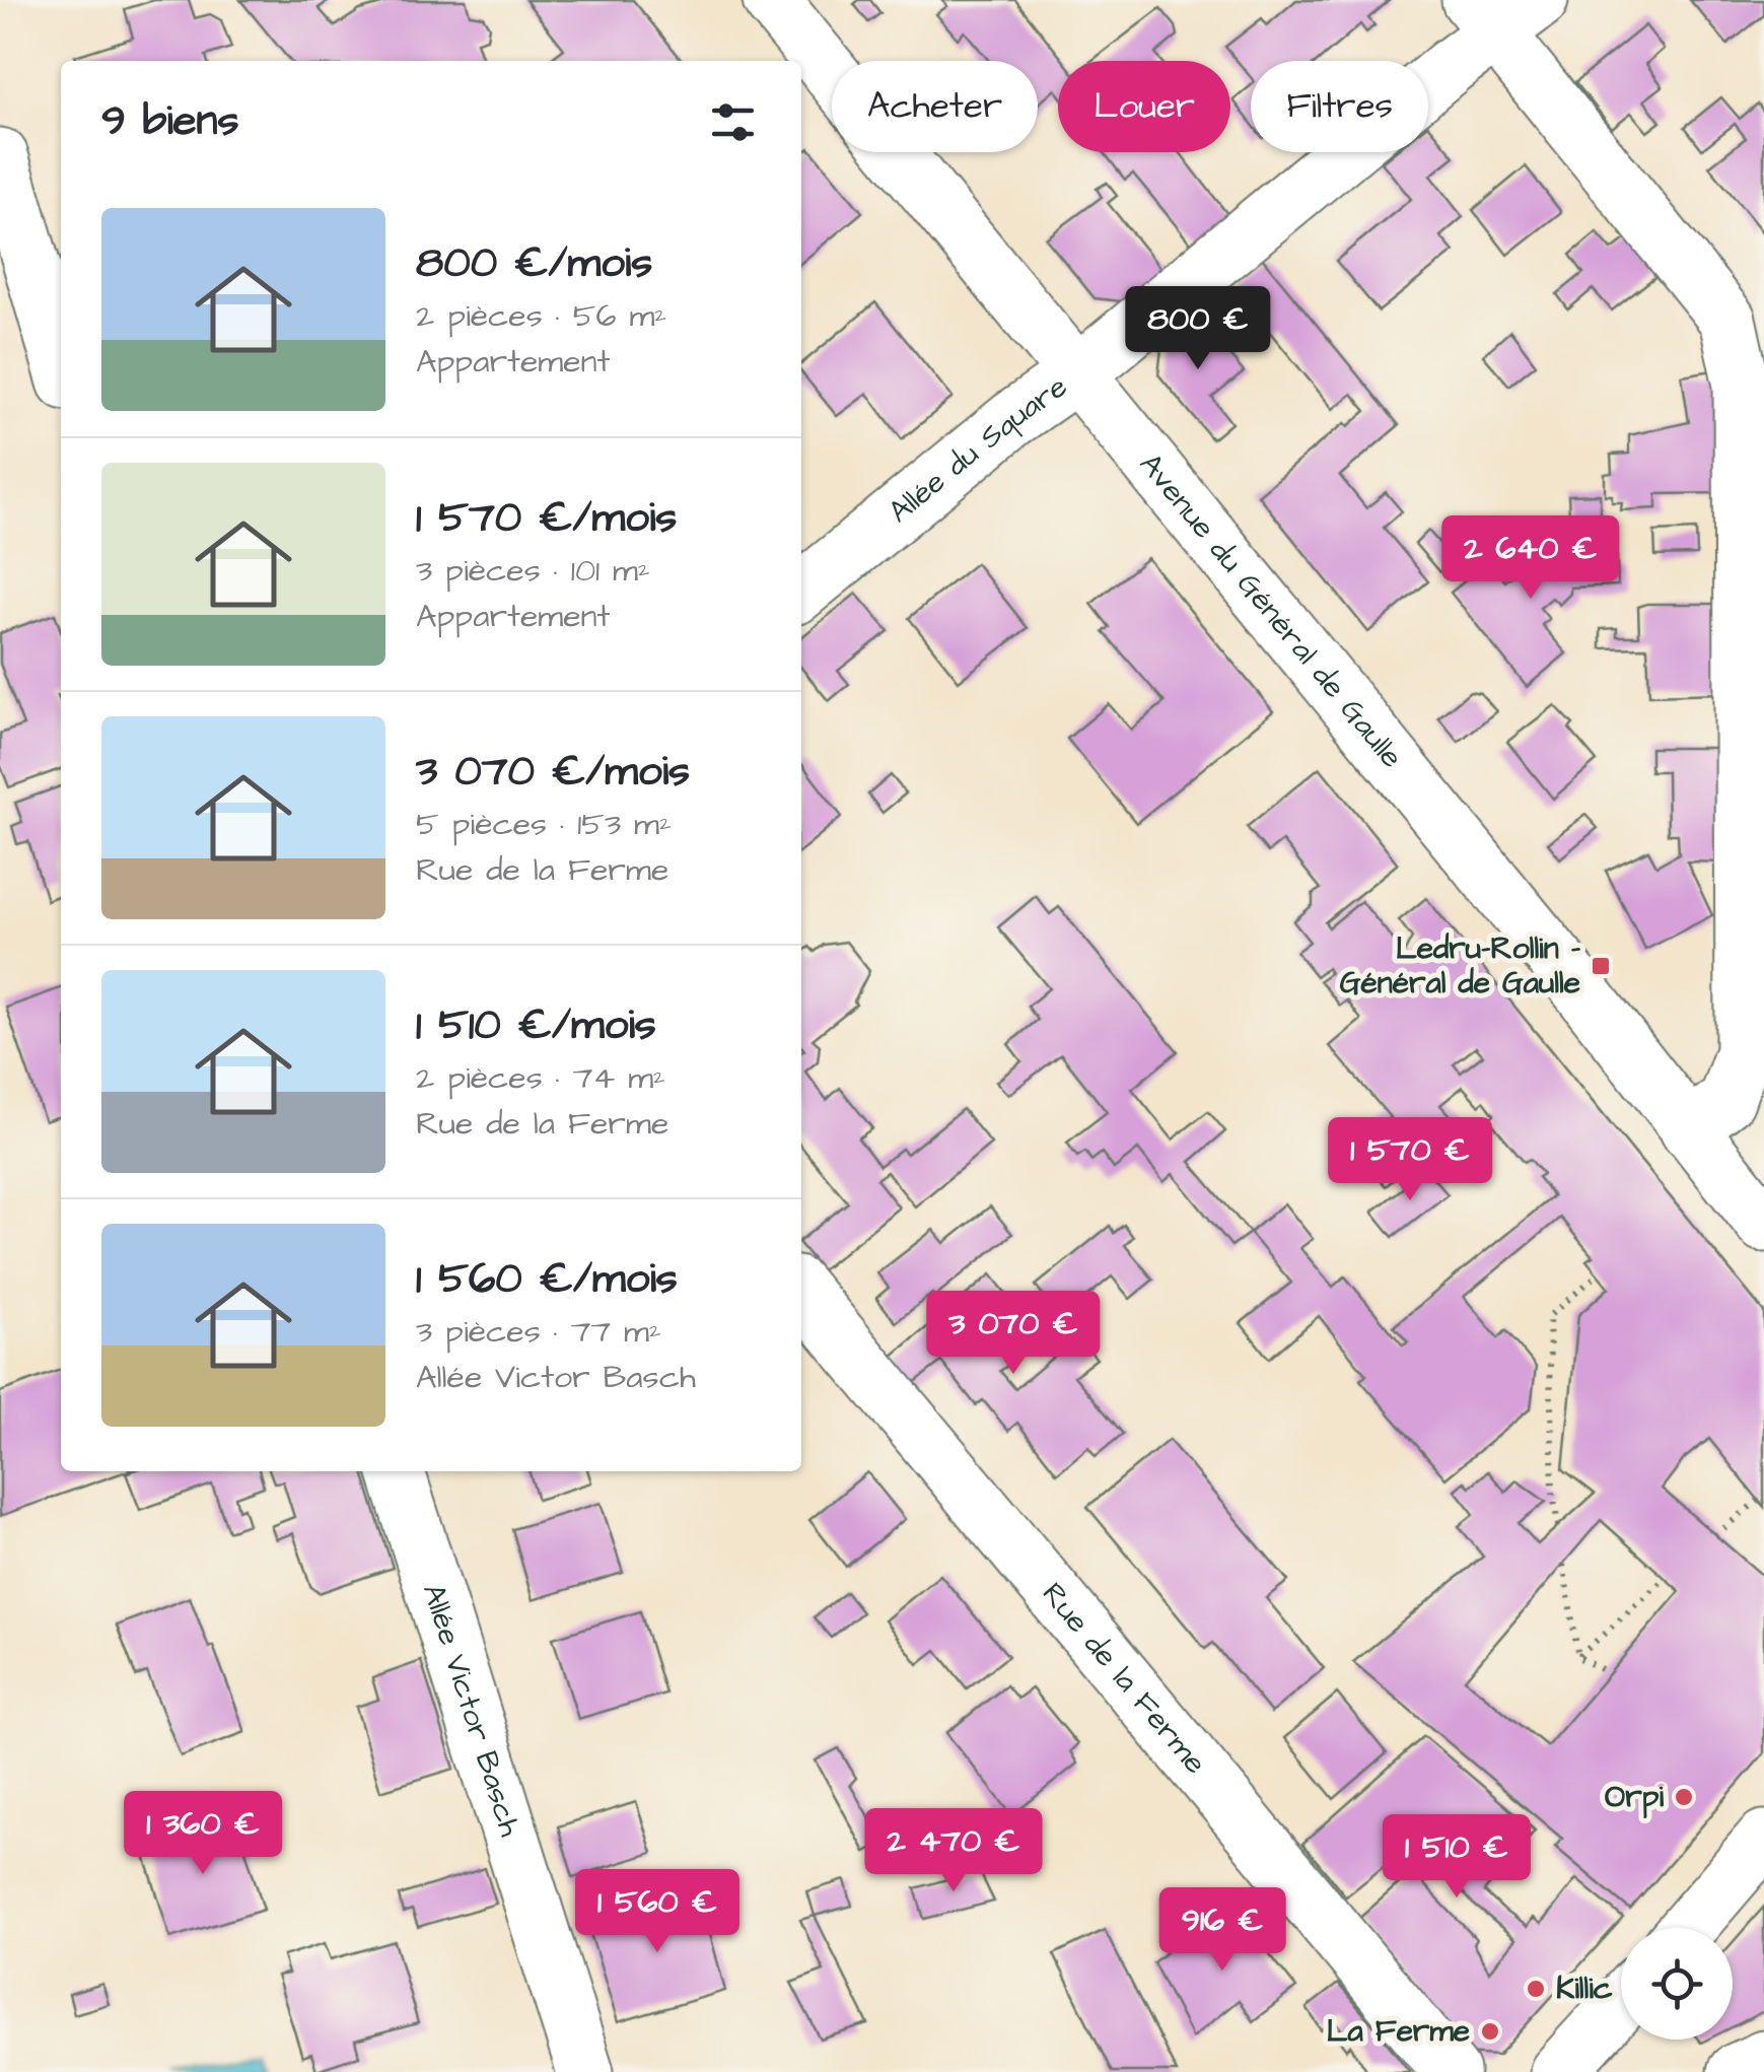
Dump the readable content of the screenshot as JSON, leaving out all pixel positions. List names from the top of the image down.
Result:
{
  "streets": {
    "street": [
      "Allée du Square",
      "Avenue du Général de Gaulle",
      "Rue de la Ferme",
      "Allée Victor Basch"
    ]
  },
  "crossings": [
    ["Allée du Square", "Avenue du Général de Gaulle"]
  ],
  "places": {
    "transit": ["Ledru-Rollin - Général de Gaulle"],
    "other": ["Orpi", "Killic", "La Ferme"]
  },
  "page": {
    "chip": ["Acheter", "Louer", "Filtres"],
    "heading": "9 biens",
    "list": [
      {
        "name": "800 €/mois",
        "note": "2 pièces · 56 m² · Appartement"
      },
      {
        "name": "1 570 €/mois",
        "note": "3 pièces · 101 m² · Appartement"
      },
      {
        "name": "3 070 €/mois",
        "note": "5 pièces · 153 m² · Rue de la Ferme"
      },
      {
        "name": "1 510 €/mois",
        "note": "2 pièces · 74 m² · Rue de la Ferme"
      },
      {
        "name": "1 560 €/mois",
        "note": "3 pièces · 77 m² · Allée Victor Basch"
      }
    ],
    "price": [
      "800 €",
      "2 640 €",
      "1 570 €",
      "3 070 €",
      "1 360 €",
      "2 470 €",
      "1 510 €",
      "1 560 €",
      "916 €"
    ]
  }
}
